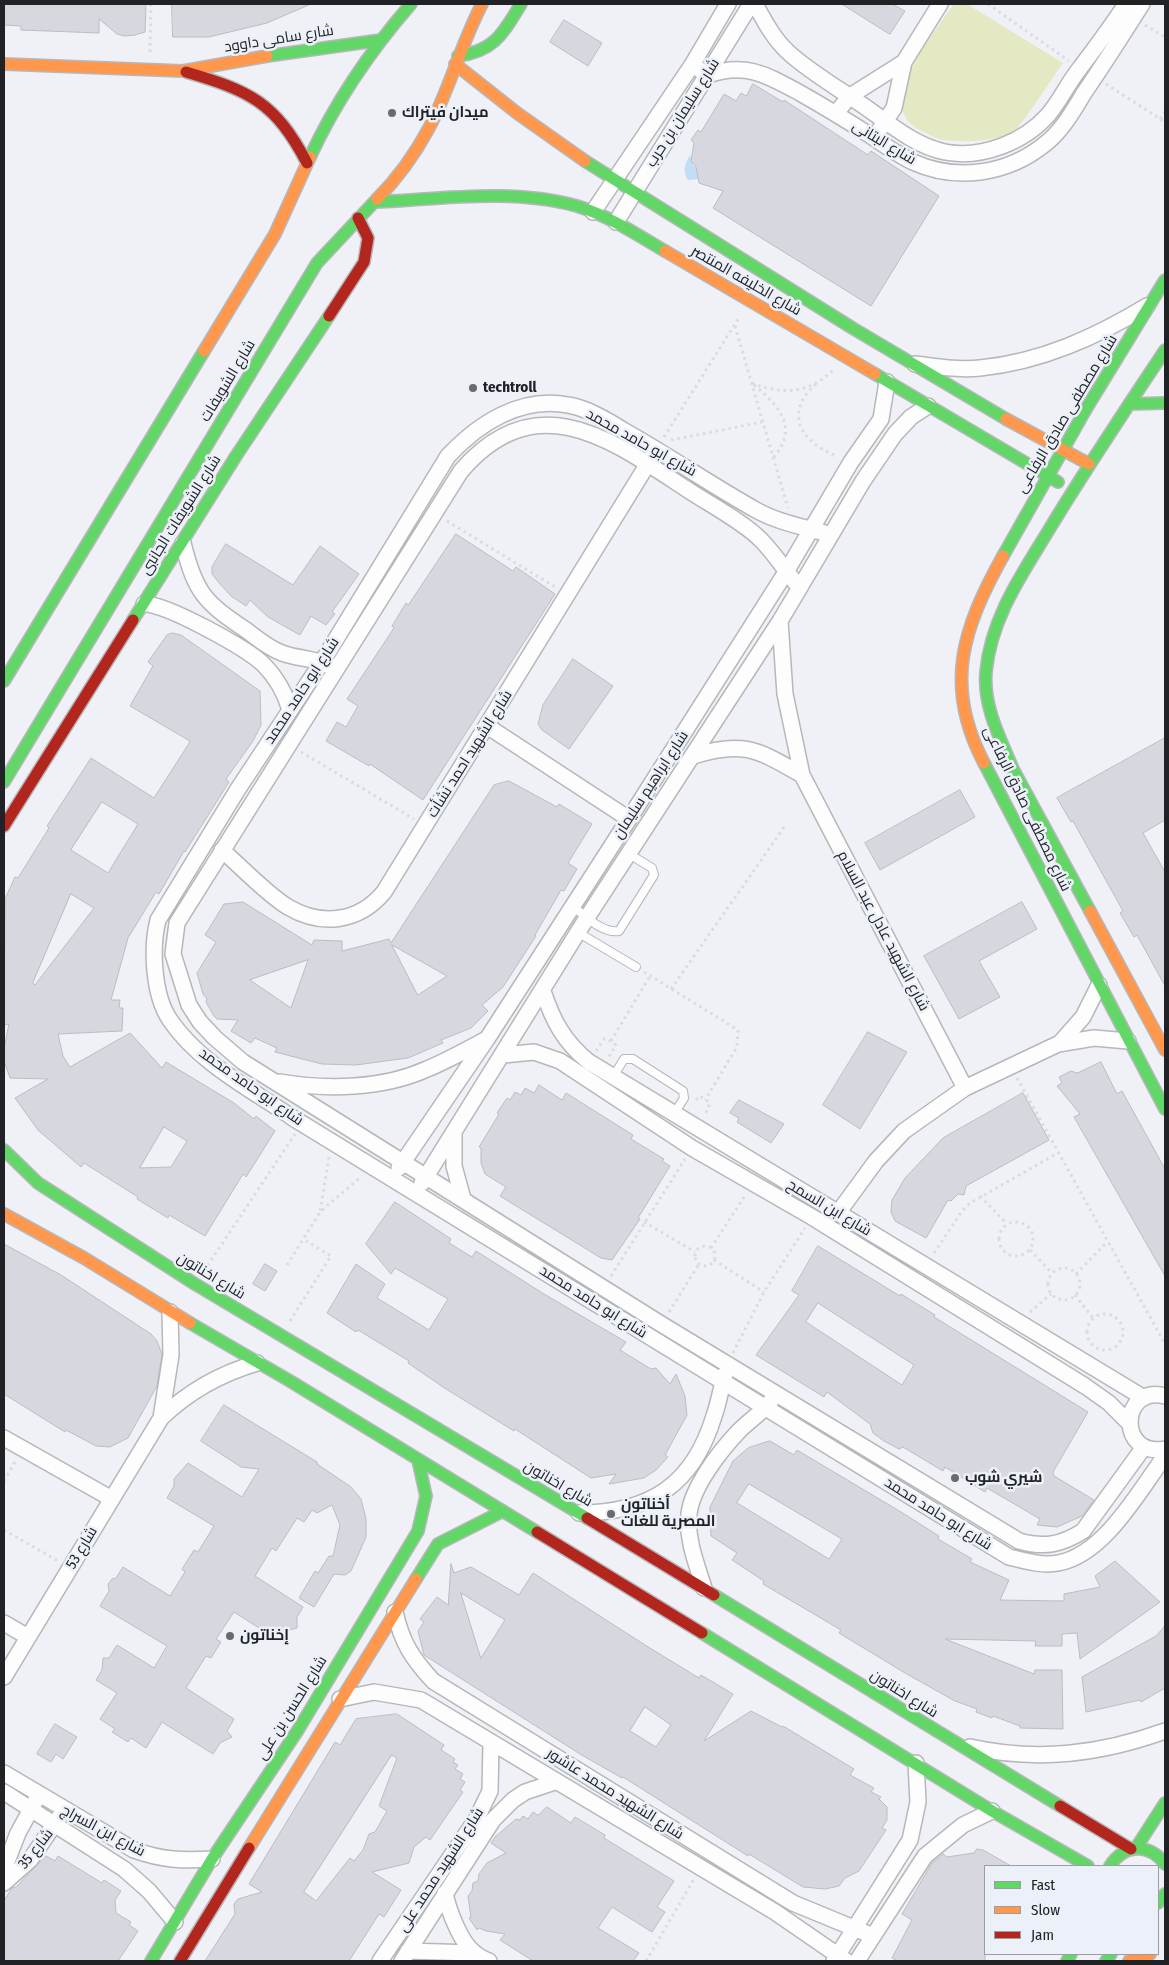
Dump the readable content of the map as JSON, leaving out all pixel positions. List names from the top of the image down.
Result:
{
  "streets": {
    "street": [
      "شارع سامى داوود",
      "شارع سليمان بن حرب",
      "شارع البتانى",
      "شارع الخليفه المنتصر",
      "شارع الشويفات",
      "شارع مصطفى صادق الرفاعى",
      "شارع ابو حامد محمد",
      "شارع الشويفات الجانبى",
      "شارع الشهيد احمد نشأت",
      "شارع ابراهيم سليمان",
      "شارع الشهيد عادل عبد السلام",
      "شارع ابن السمح",
      "شارع اخناتون",
      "شارع 53",
      "شارع الحسن بن على",
      "شارع الشهيد محمد عاشور",
      "شارع ابن السراج",
      "شارع 35",
      "شارع الشهيد محمد على"
    ]
  },
  "crossings": [
    ["شارع سليمان بن حرب", "شارع البتانى"],
    ["شارع سليمان بن حرب", "شارع الخليفه المنتصر"],
    ["شارع الخليفه المنتصر", "شارع الشويفات"],
    ["شارع الخليفه المنتصر", "شارع مصطفى صادق الرفاعى"],
    ["شارع الخليفه المنتصر", "شارع ابراهيم سليمان"],
    ["شارع الشويفات", "شارع الشويفات الجانبى"],
    ["شارع ابو حامد محمد", "شارع الشهيد احمد نشأت"],
    ["شارع ابو حامد محمد", "شارع ابراهيم سليمان"],
    ["شارع ابراهيم سليمان", "شارع الشهيد عادل عبد السلام"],
    ["شارع ابراهيم سليمان", "شارع ابن السمح"],
    ["شارع الحسن بن على", "شارع ابن السراج"],
    ["شارع الشهيد محمد عاشور", "شارع الشهيد محمد على"],
    ["شارع ابن السراج", "شارع 35"]
  ],
  "places": [
    "ميدان فيتراك",
    "techtroll",
    "شيري شوب",
    "أخناتون المصرية للغات",
    "إخناتون"
  ],
  "legend": ["Fast", "Slow", "Jam"]
}
